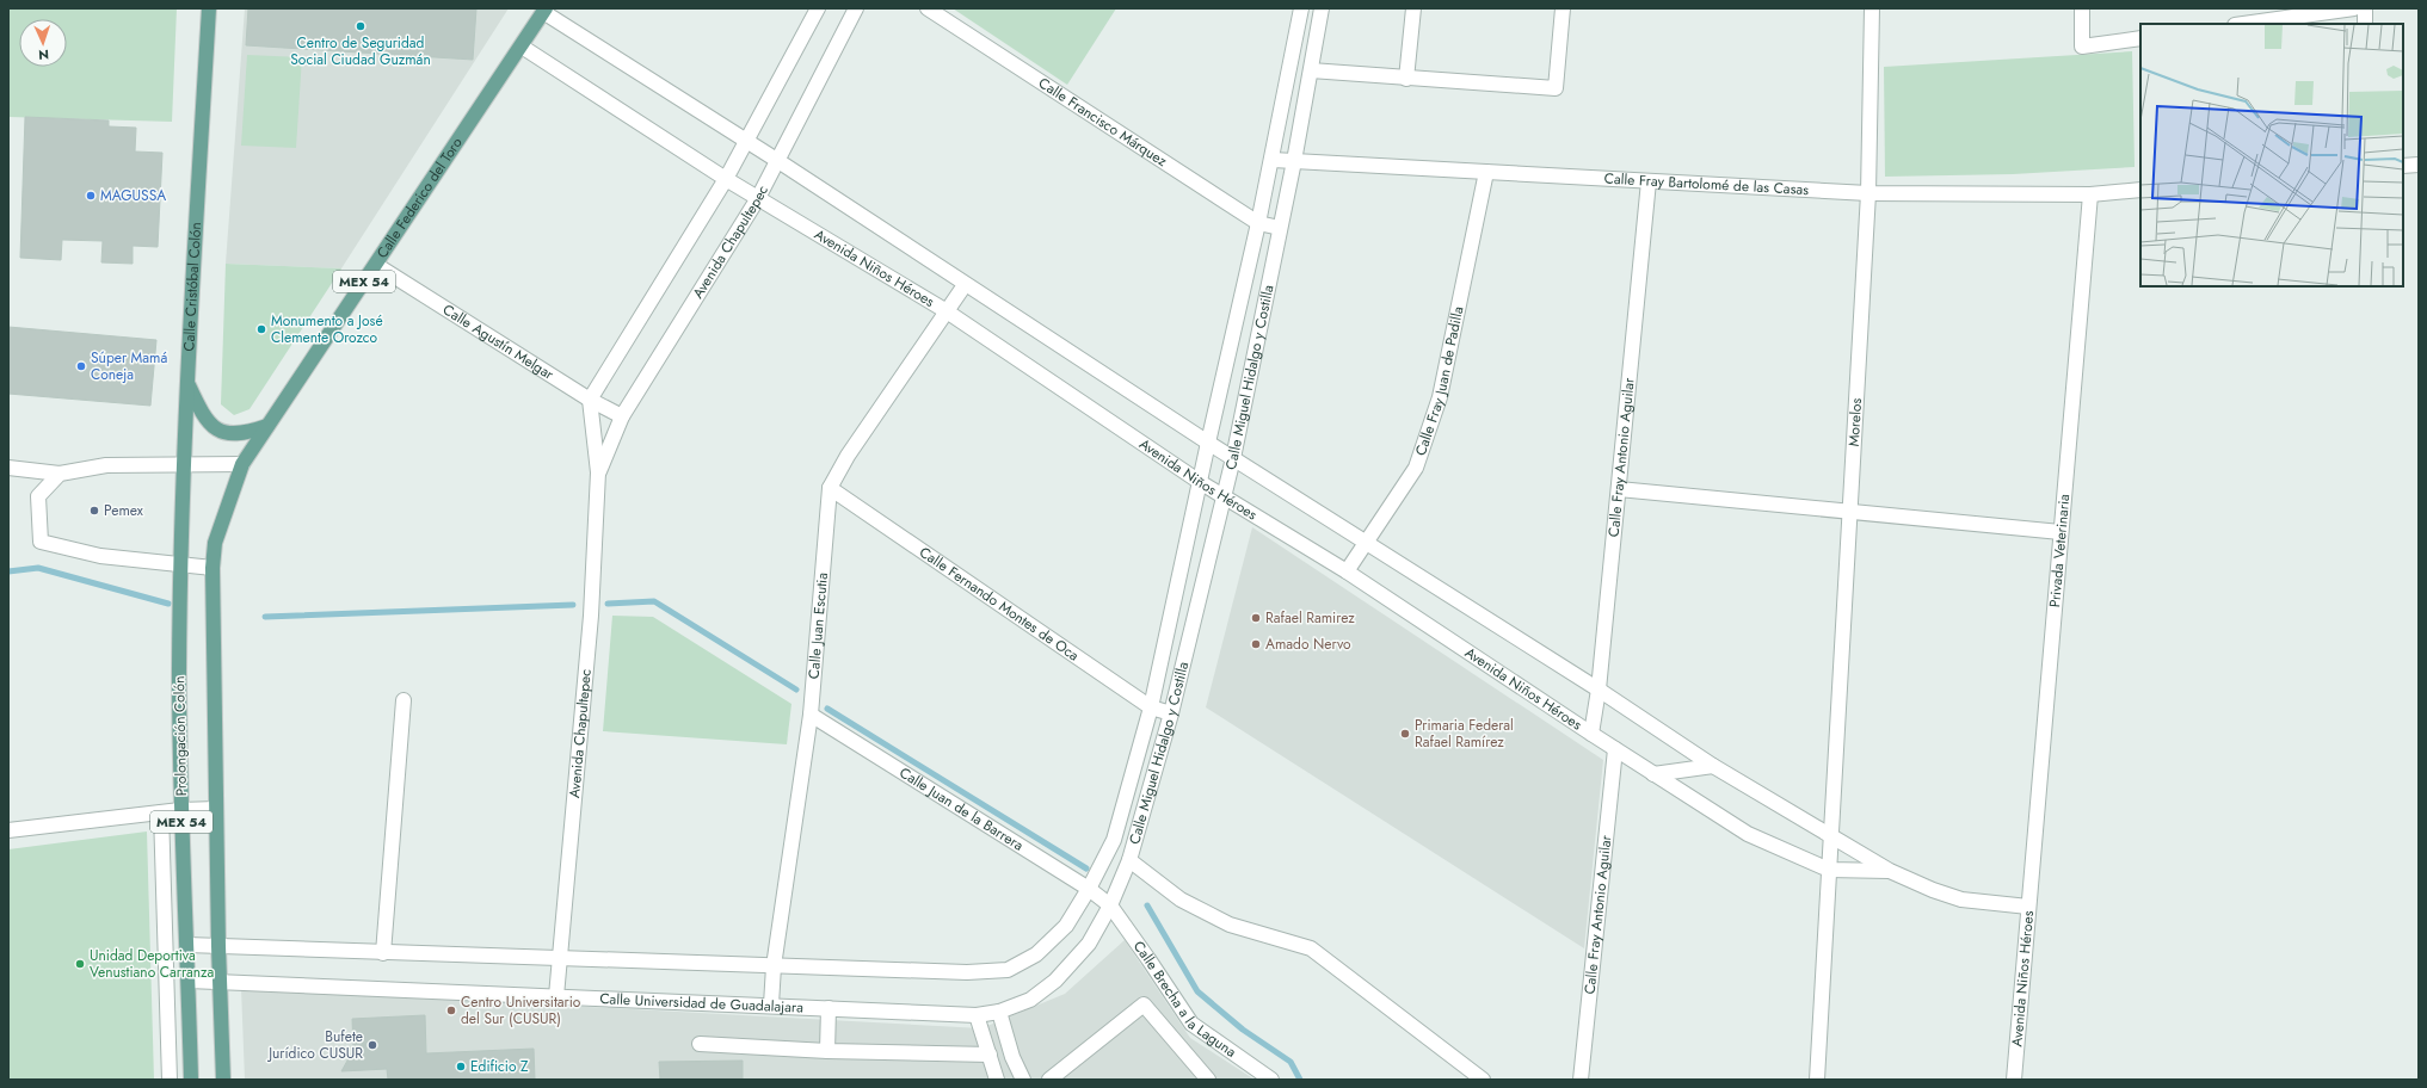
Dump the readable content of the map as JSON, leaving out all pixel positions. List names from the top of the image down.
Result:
{
  "streets": {
    "main road": [
      "Calle Federico del Toro",
      "MEX 54",
      "Calle Cristóbal Colón",
      "Prolongación Colón"
    ],
    "street": [
      "Calle Francisco Márquez",
      "Calle Fray Bartolomé de las Casas",
      "Avenida Chapultepec",
      "Avenida Niños Héroes",
      "Calle Agustín Melgar",
      "Calle Miguel Hidalgo y Costilla",
      "Calle Fray Juan de Padilla",
      "Morelos",
      "Calle Fray Antonio Aguilar",
      "Privada Veterinaria",
      "Calle Fernando Montes de Oca",
      "Calle Juan Escutia",
      "Calle Juan de la Barrera",
      "Calle Brecha a la Laguna",
      "Calle Universidad de Guadalajara"
    ]
  },
  "crossings": [
    ["Calle Francisco Márquez", "Calle Miguel Hidalgo y Costilla"],
    ["Calle Fray Bartolomé de las Casas", "Calle Miguel Hidalgo y Costilla"],
    ["Calle Fray Bartolomé de las Casas", "Calle Fray Juan de Padilla"],
    ["Calle Fray Bartolomé de las Casas", "Morelos"],
    ["Calle Fray Bartolomé de las Casas", "Calle Fray Antonio Aguilar"],
    ["Calle Fray Bartolomé de las Casas", "Privada Veterinaria"],
    ["Calle Federico del Toro", "Avenida Niños Héroes"],
    ["Calle Federico del Toro", "MEX 54"],
    ["Calle Federico del Toro", "Calle Agustín Melgar"],
    ["Avenida Chapultepec", "Avenida Niños Héroes"],
    ["Avenida Chapultepec", "Calle Agustín Melgar"],
    ["Avenida Chapultepec", "Calle Universidad de Guadalajara"],
    ["Avenida Niños Héroes", "Calle Miguel Hidalgo y Costilla"],
    ["Avenida Niños Héroes", "Calle Fray Juan de Padilla"],
    ["Avenida Niños Héroes", "Morelos"],
    ["Avenida Niños Héroes", "Calle Fray Antonio Aguilar"],
    ["Avenida Niños Héroes", "Privada Veterinaria"],
    ["Avenida Niños Héroes", "Calle Juan Escutia"],
    ["MEX 54", "Calle Universidad de Guadalajara"],
    ["Calle Cristóbal Colón", "Prolongación Colón"],
    ["Calle Miguel Hidalgo y Costilla", "Calle Fernando Montes de Oca"],
    ["Calle Miguel Hidalgo y Costilla", "Calle Juan de la Barrera"],
    ["Calle Miguel Hidalgo y Costilla", "Calle Brecha a la Laguna"],
    ["Calle Miguel Hidalgo y Costilla", "Calle Universidad de Guadalajara"],
    ["Calle Fernando Montes de Oca", "Calle Juan Escutia"],
    ["Calle Juan Escutia", "Calle Juan de la Barrera"],
    ["Calle Juan Escutia", "Calle Universidad de Guadalajara"],
    ["Prolongación Colón", "Calle Universidad de Guadalajara"],
    ["Calle Juan de la Barrera", "Calle Brecha a la Laguna"],
    ["Calle Juan de la Barrera", "Calle Universidad de Guadalajara"],
    ["Calle Brecha a la Laguna", "Calle Universidad de Guadalajara"]
  ],
  "places": [
    "Centro de Seguridad Social Ciudad Guzmán",
    "MAGUSSA",
    "Monumento a José Clemente Orozco",
    "Súper Mamá Coneja",
    "Pemex",
    "Rafael Ramirez",
    "Amado Nervo",
    "Primaria Federal Rafael Ramírez",
    "Unidad Deportiva Venustiano Carranza",
    "Centro Universitario del Sur (CUSUR)",
    "Bufete Jurídico CUSUR",
    "Edificio Z"
  ],
  "north": "bottom"
}
